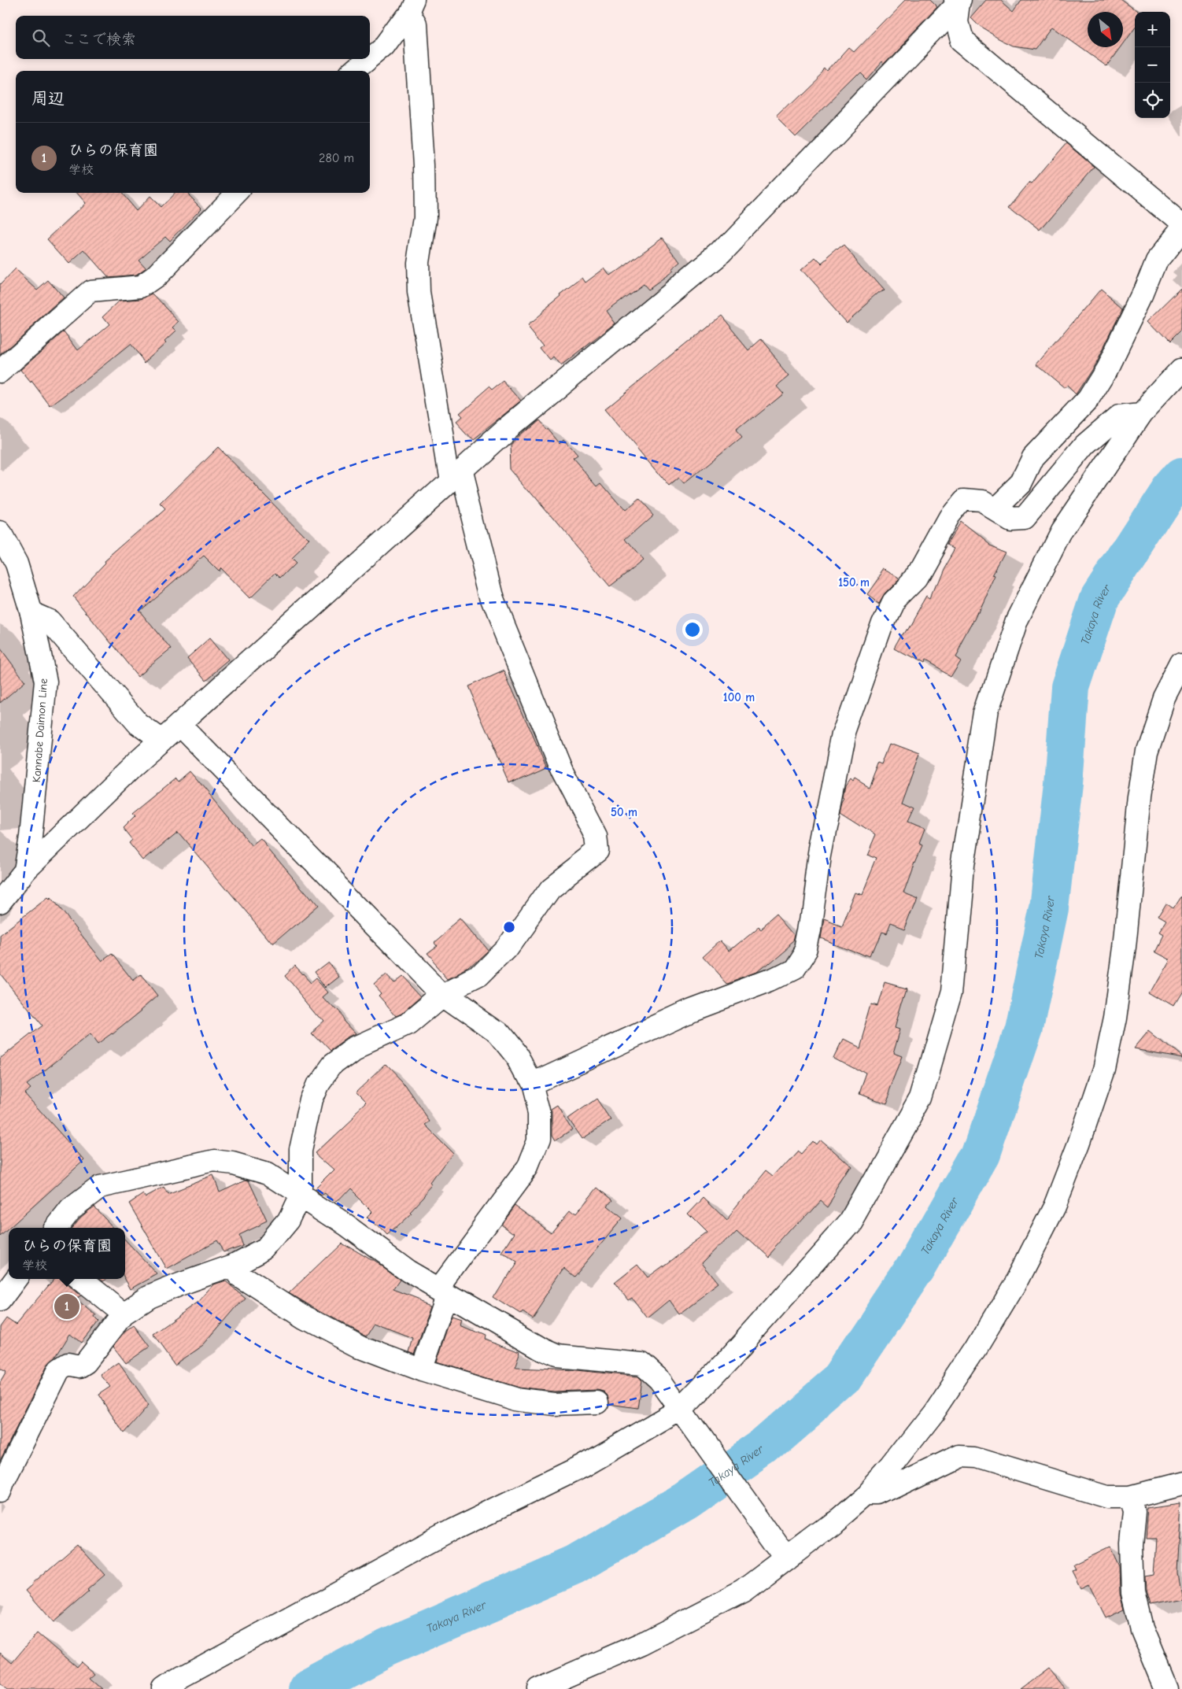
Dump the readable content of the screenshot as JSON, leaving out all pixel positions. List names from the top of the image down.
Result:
{
  "streets": {
    "street": ["Kannabe Daimon Line"]
  },
  "water": ["Takaya River"],
  "north": "bottom right",
  "page": {
    "map_buttons": ["+", "−"],
    "search": "ここで検索",
    "heading": "周辺",
    "list": [
      {
        "mark": "1",
        "name": "ひらの保育園",
        "note": "学校",
        "value": "280 m"
      }
    ],
    "popup": ["ひらの保育園", "学校"],
    "pins": "1"
  },
  "rings": ["150 m", "100 m", "50 m"]
}
